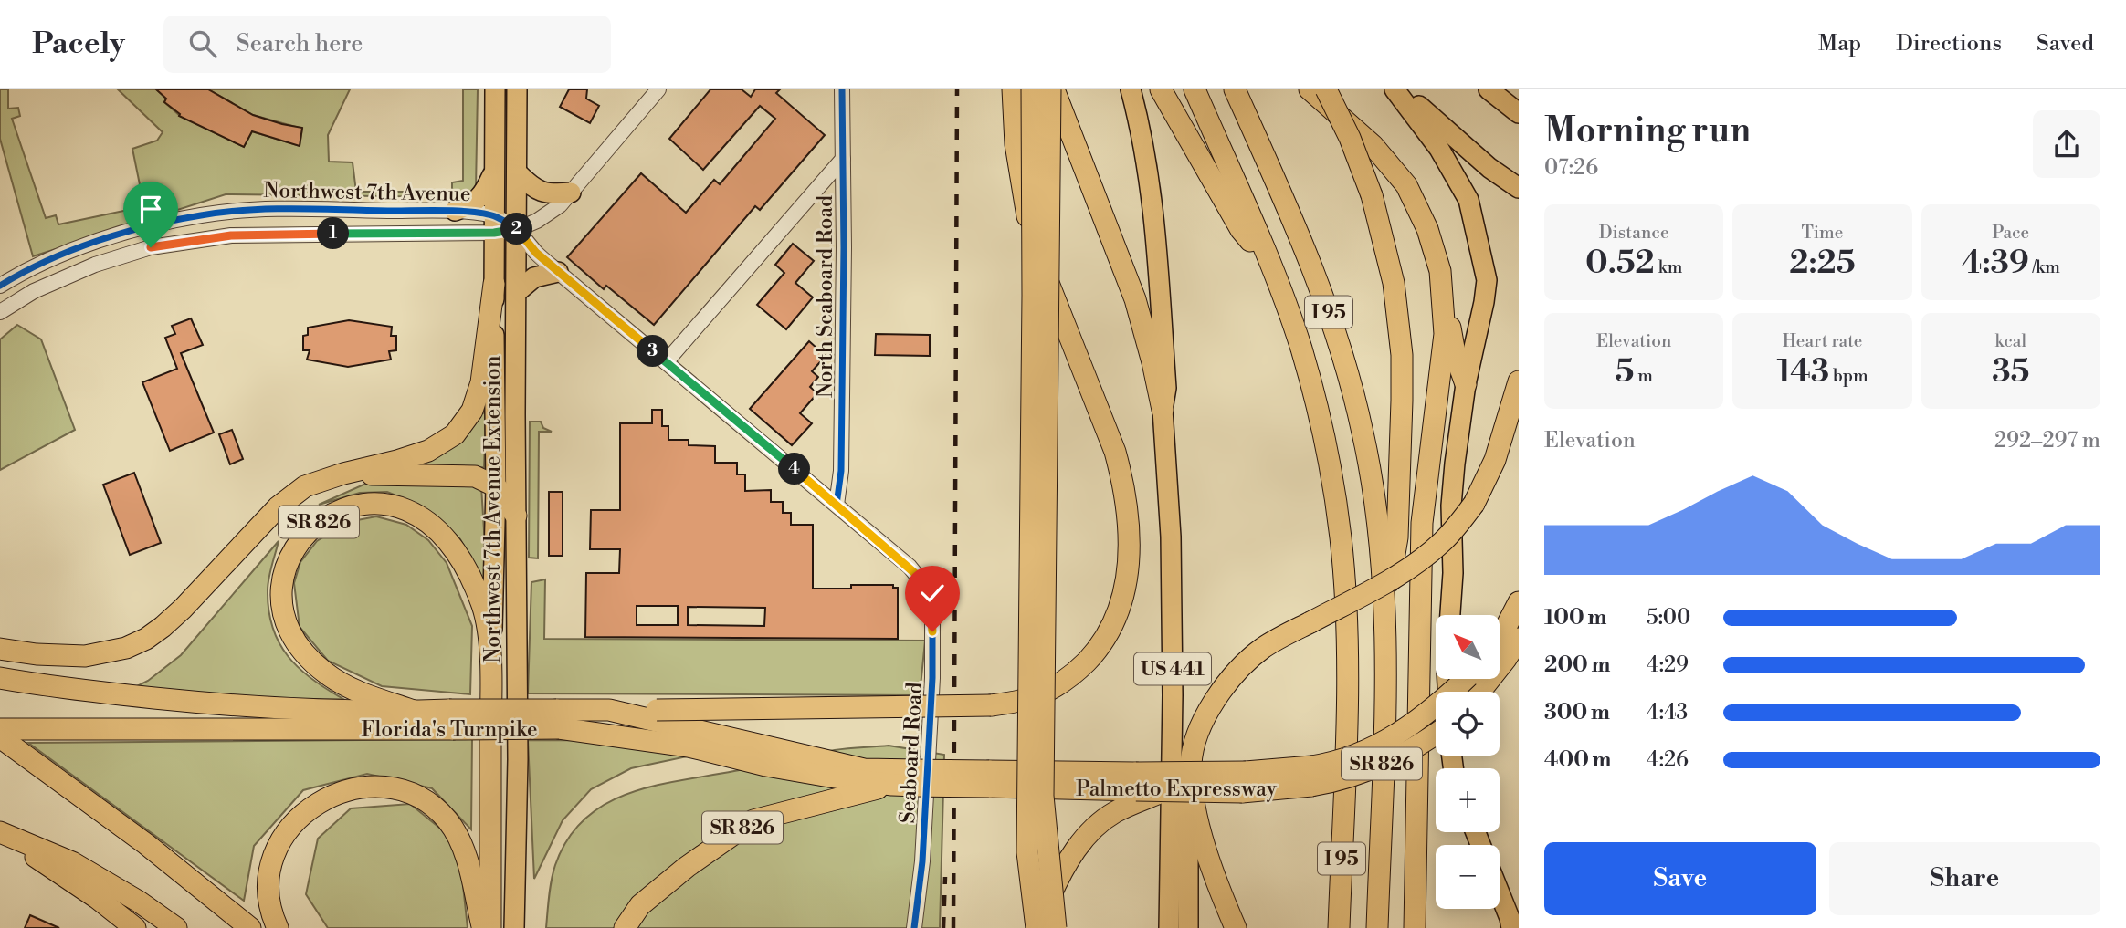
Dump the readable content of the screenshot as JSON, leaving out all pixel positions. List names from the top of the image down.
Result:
{
  "streets": {
    "highway": [
      "I 95",
      "SR 826",
      "Florida's Turnpike",
      "Palmetto Expressway"
    ],
    "main road": ["Northwest 7th Avenue Extension", "US 441"],
    "street": ["Northwest 7th Avenue", "North Seaboard Road", "Seaboard Road"]
  },
  "crossings": [
    ["Northwest 7th Avenue", "Northwest 7th Avenue Extension"],
    ["Northwest 7th Avenue", "Seaboard Road"],
    ["North Seaboard Road", "Seaboard Road"],
    ["Northwest 7th Avenue Extension", "SR 826"],
    ["Northwest 7th Avenue Extension", "Seaboard Road"],
    ["SR 826", "Florida's Turnpike"],
    ["SR 826", "Palmetto Expressway"]
  ],
  "north": "top left",
  "page": {
    "header": "Pacely",
    "search": "Search here",
    "nav": ["Map", "Directions", "Saved"],
    "heading": ["Morning run", "07:26"],
    "stats": [
      ["Distance", "0.52 km"],
      ["Time", "2:25"],
      ["Pace", "4:39 /km"],
      ["Elevation", "5 m"],
      ["Heart rate", "143 bpm"],
      ["kcal", "35"]
    ],
    "pins": [
      "2",
      "1",
      "3",
      "4"
    ],
    "chart": ["Elevation", "292–297 m"],
    "list": [
      {
        "name": "100 m",
        "note": "5:00"
      },
      {
        "name": "200 m",
        "note": "4:29"
      },
      {
        "name": "300 m",
        "note": "4:43"
      },
      {
        "name": "400 m",
        "note": "4:26"
      }
    ],
    "map_buttons": ["+", "−"],
    "buttons": ["Save", "Share"]
  }
}
